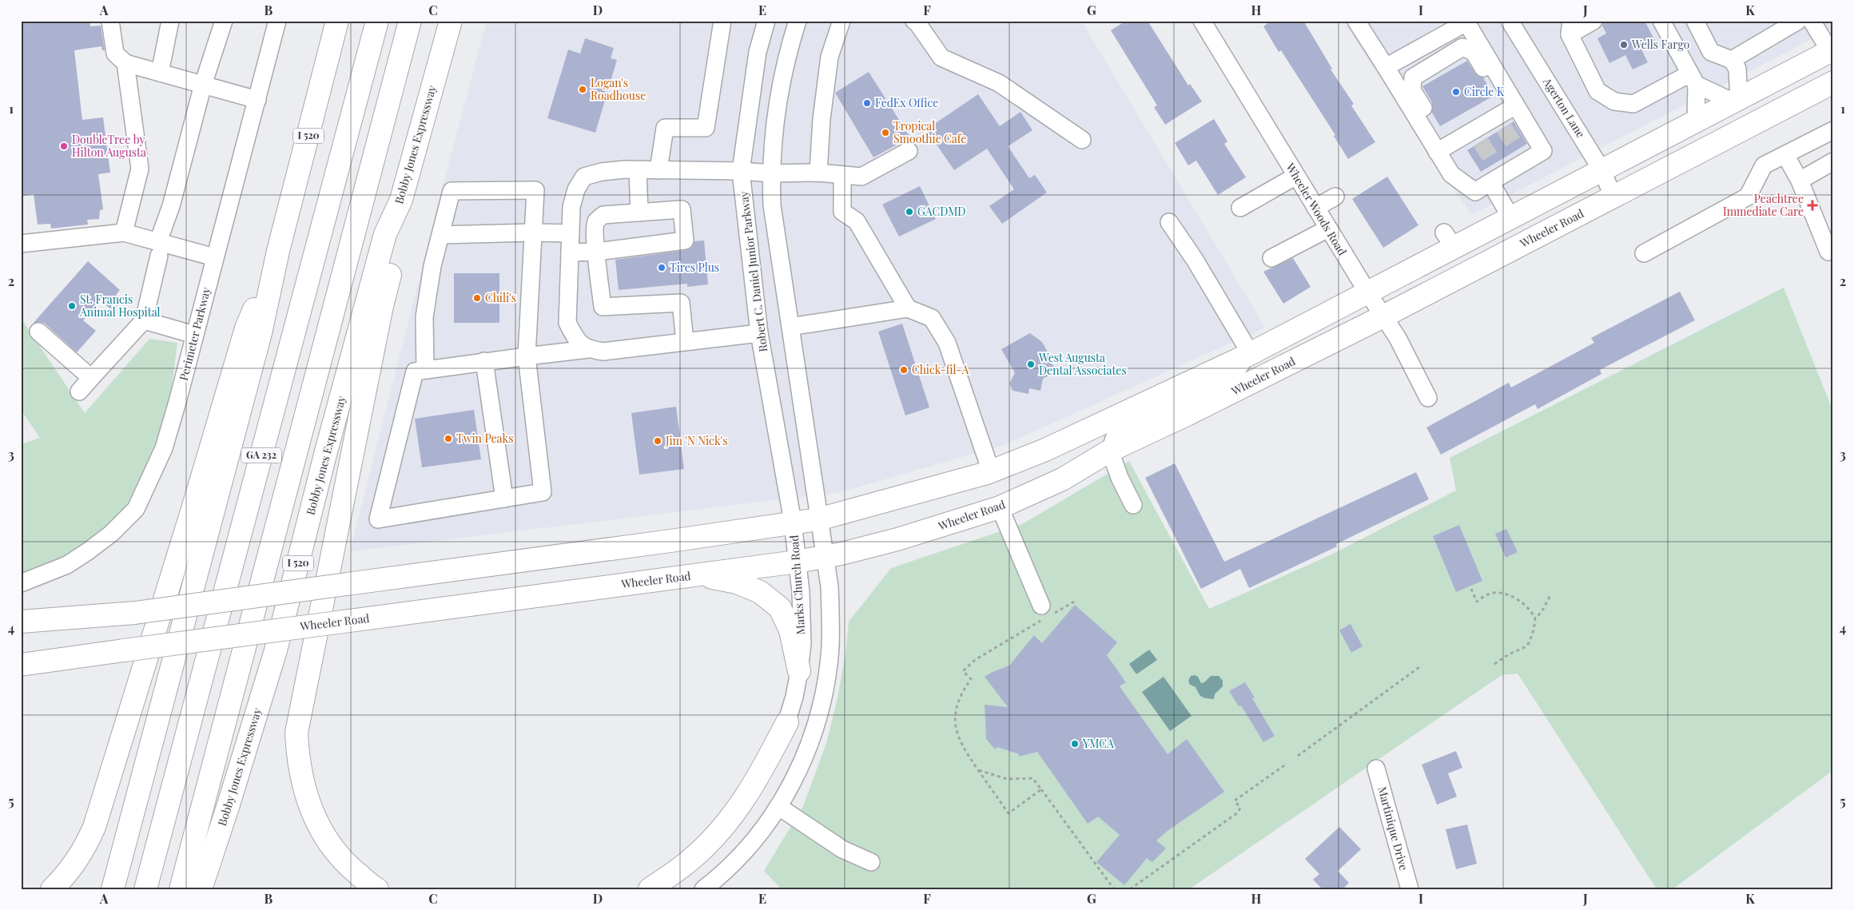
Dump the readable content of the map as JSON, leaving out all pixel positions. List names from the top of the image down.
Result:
{
  "streets": {
    "main road": [
      "I 520",
      "Bobby Jones Expressway",
      "Wheeler Road",
      "GA 232"
    ],
    "street": [
      "Agerton Lane",
      "Wheeler Woods Road",
      "Robert C. Daniel Junior Parkway",
      "Perimeter Parkway",
      "Marks Church Road",
      "Martinique Drive"
    ]
  },
  "crossings": [
    ["Agerton Lane", "Wheeler Road"],
    ["Wheeler Woods Road", "Wheeler Road"],
    ["Wheeler Road", "Marks Church Road"],
    ["Robert C. Daniel Junior Parkway", "Marks Church Road"]
  ],
  "places": {
    "other": [
      "Wells Fargo",
      "Logan's Roadhouse",
      "Circle K",
      "FedEx Office",
      "Tropical Smoothie Cafe",
      "DoubleTree by Hilton Augusta",
      "GACDMD",
      "Tires Plus",
      "Chili's",
      "St. Francis Animal Hospital",
      "West Augusta Dental Associates",
      "Chick-fil-A",
      "Twin Peaks",
      "Jim 'N Nick's",
      "YMCA"
    ],
    "health": ["Peachtree Immediate Care"]
  },
  "grid": {
    "columns": [
      "A",
      "B",
      "C",
      "D",
      "E",
      "F",
      "G",
      "H",
      "I",
      "J",
      "K"
    ],
    "rows": [
      "1",
      "2",
      "3",
      "4",
      "5"
    ]
  }
}
